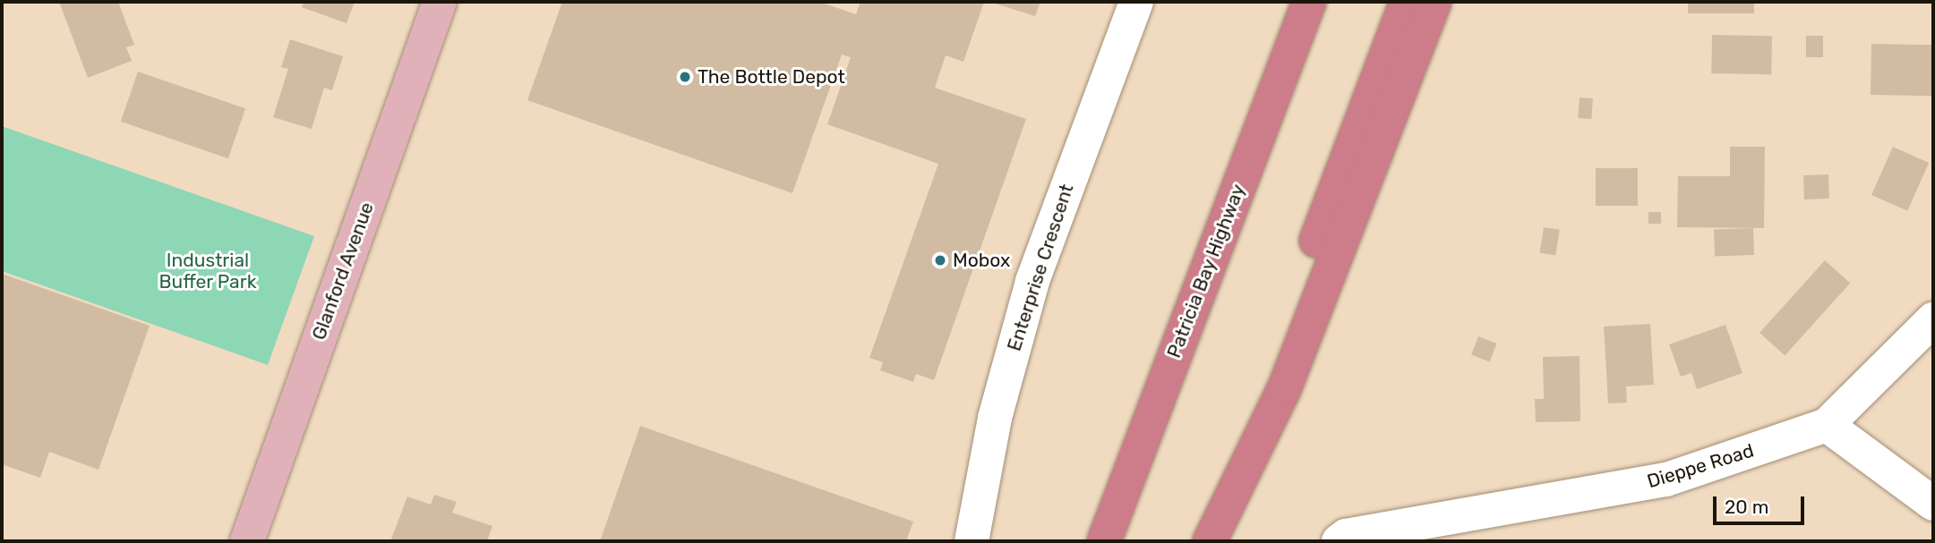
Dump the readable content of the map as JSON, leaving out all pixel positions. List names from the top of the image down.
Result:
{
  "streets": {
    "highway": ["Patricia Bay Highway"],
    "main road": ["Glanford Avenue"],
    "street": ["Enterprise Crescent", "Dieppe Road"]
  },
  "parks": ["Industrial Buffer Park"],
  "places": ["The Bottle Depot", "Mobox"],
  "scale_bar": "20 m"
}
